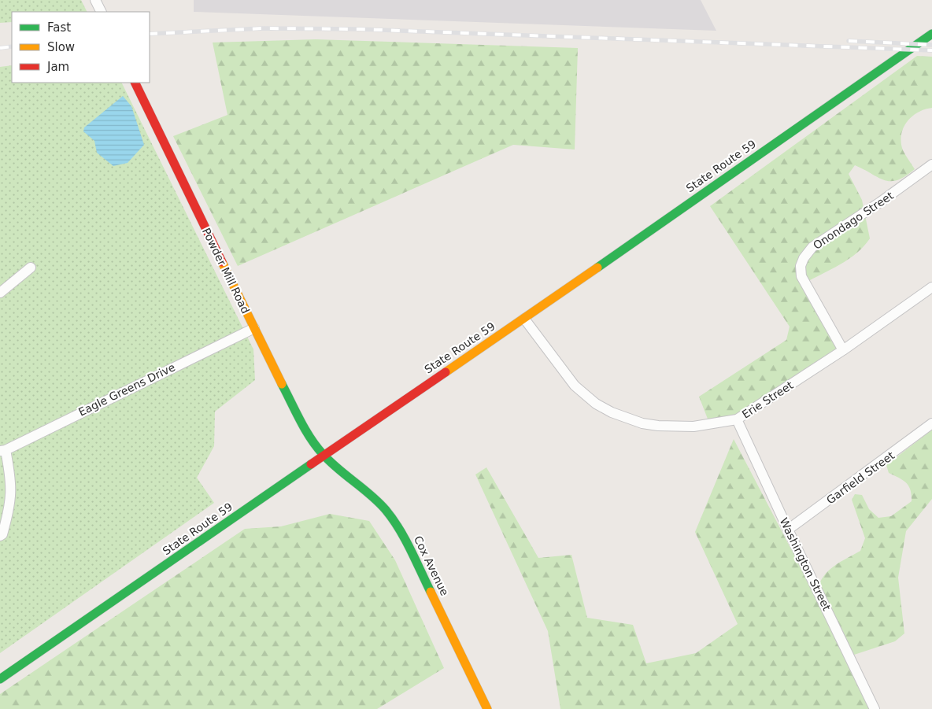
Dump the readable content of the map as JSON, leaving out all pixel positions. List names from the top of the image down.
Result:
{
  "streets": {
    "main road": ["State Route 59", "Powder Mill Road", "Cox Avenue"],
    "street": [
      "Onondago Street",
      "Eagle Greens Drive",
      "Erie Street",
      "Garfield Street",
      "Washington Street"
    ]
  },
  "crossings": [
    ["State Route 59", "Powder Mill Road"],
    ["State Route 59", "Erie Street"],
    ["State Route 59", "Cox Avenue"],
    ["Onondago Street", "Erie Street"],
    ["Powder Mill Road", "Eagle Greens Drive"],
    ["Powder Mill Road", "Cox Avenue"],
    ["Erie Street", "Washington Street"],
    ["Garfield Street", "Washington Street"]
  ],
  "legend": ["Fast", "Slow", "Jam"]
}
